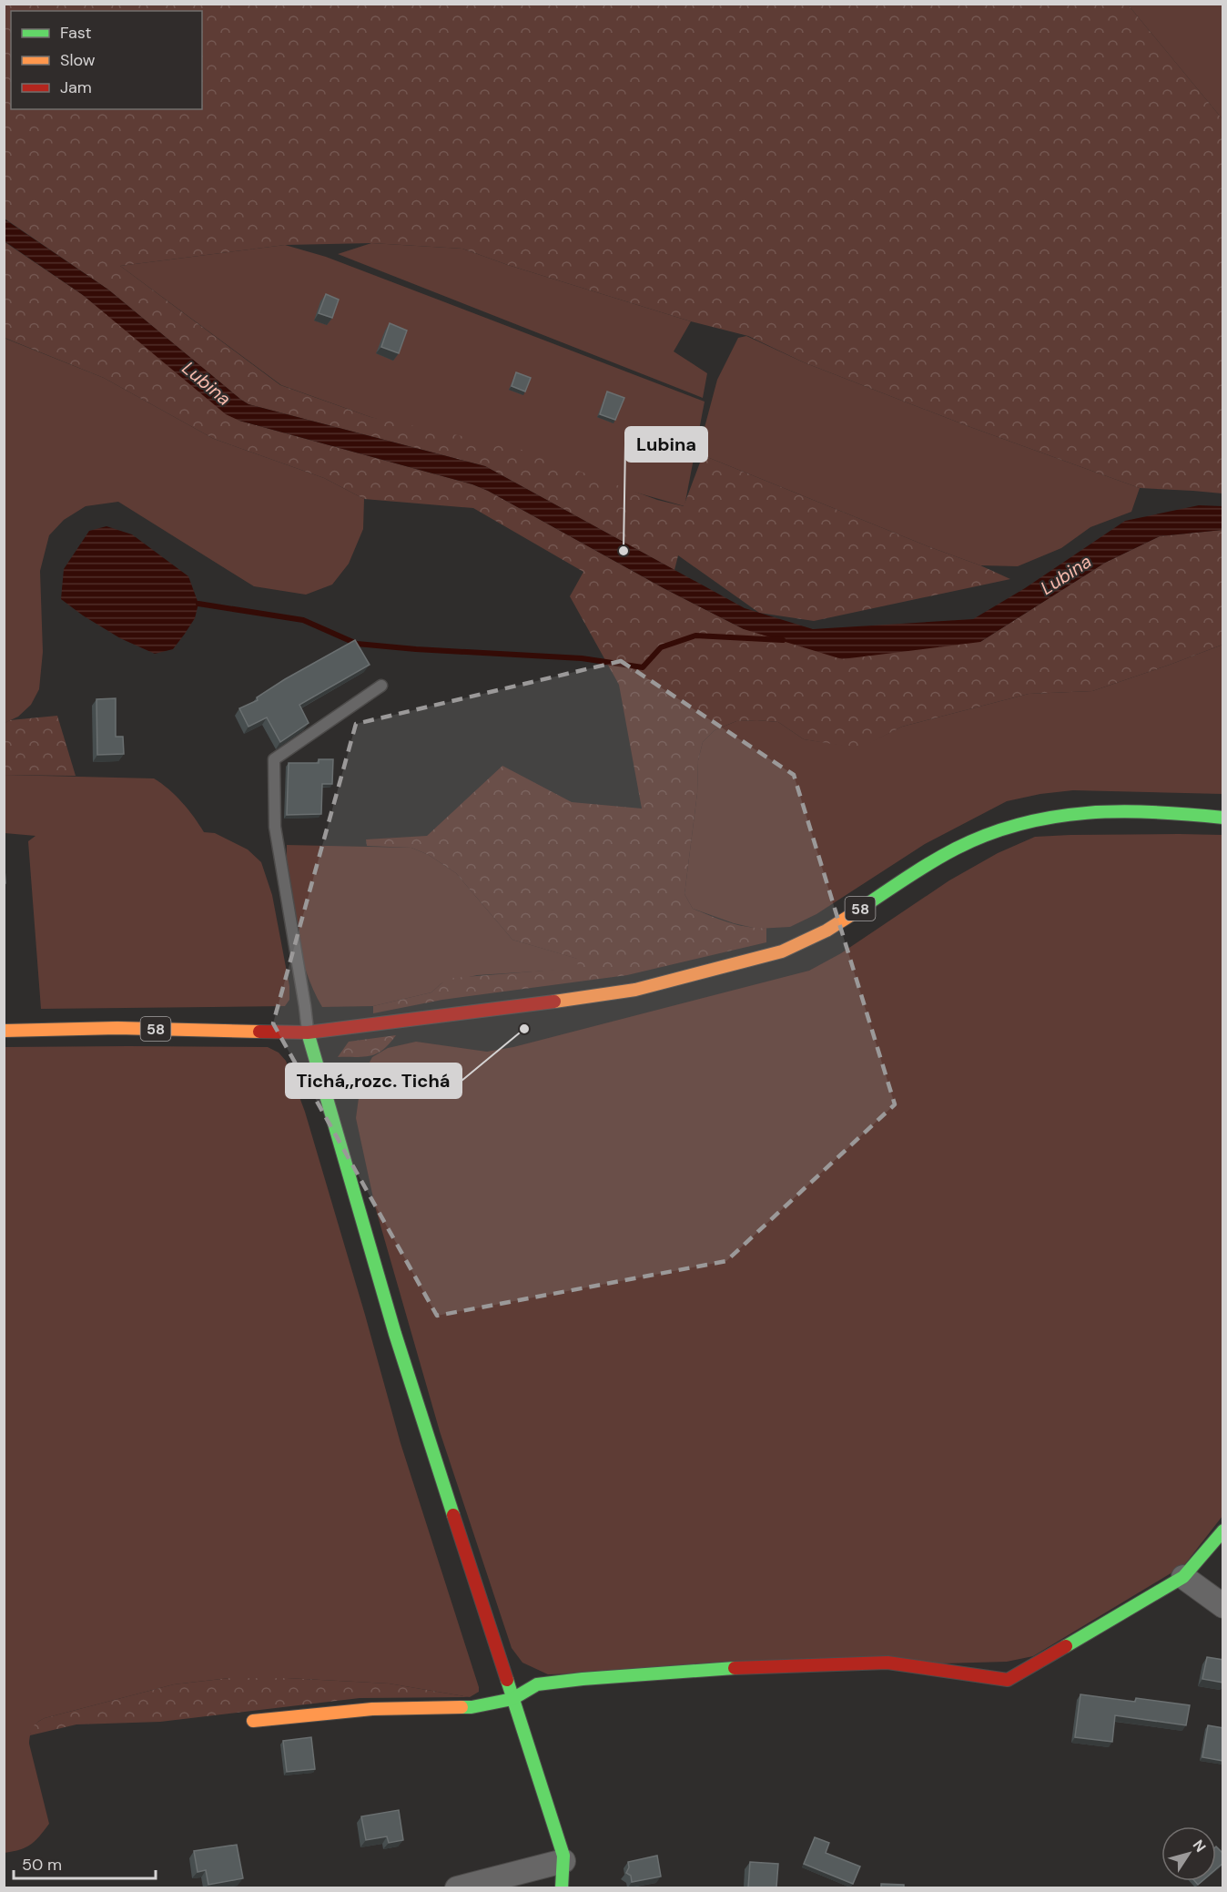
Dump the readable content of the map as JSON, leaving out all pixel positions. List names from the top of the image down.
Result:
{
  "streets": {
    "street": ["58"]
  },
  "water": ["Lubina"],
  "places": ["Lubina", "Tichá,,rozc. Tichá"],
  "legend": ["Fast", "Slow", "Jam"],
  "scale_bar": "50 m",
  "north": "top right"
}
